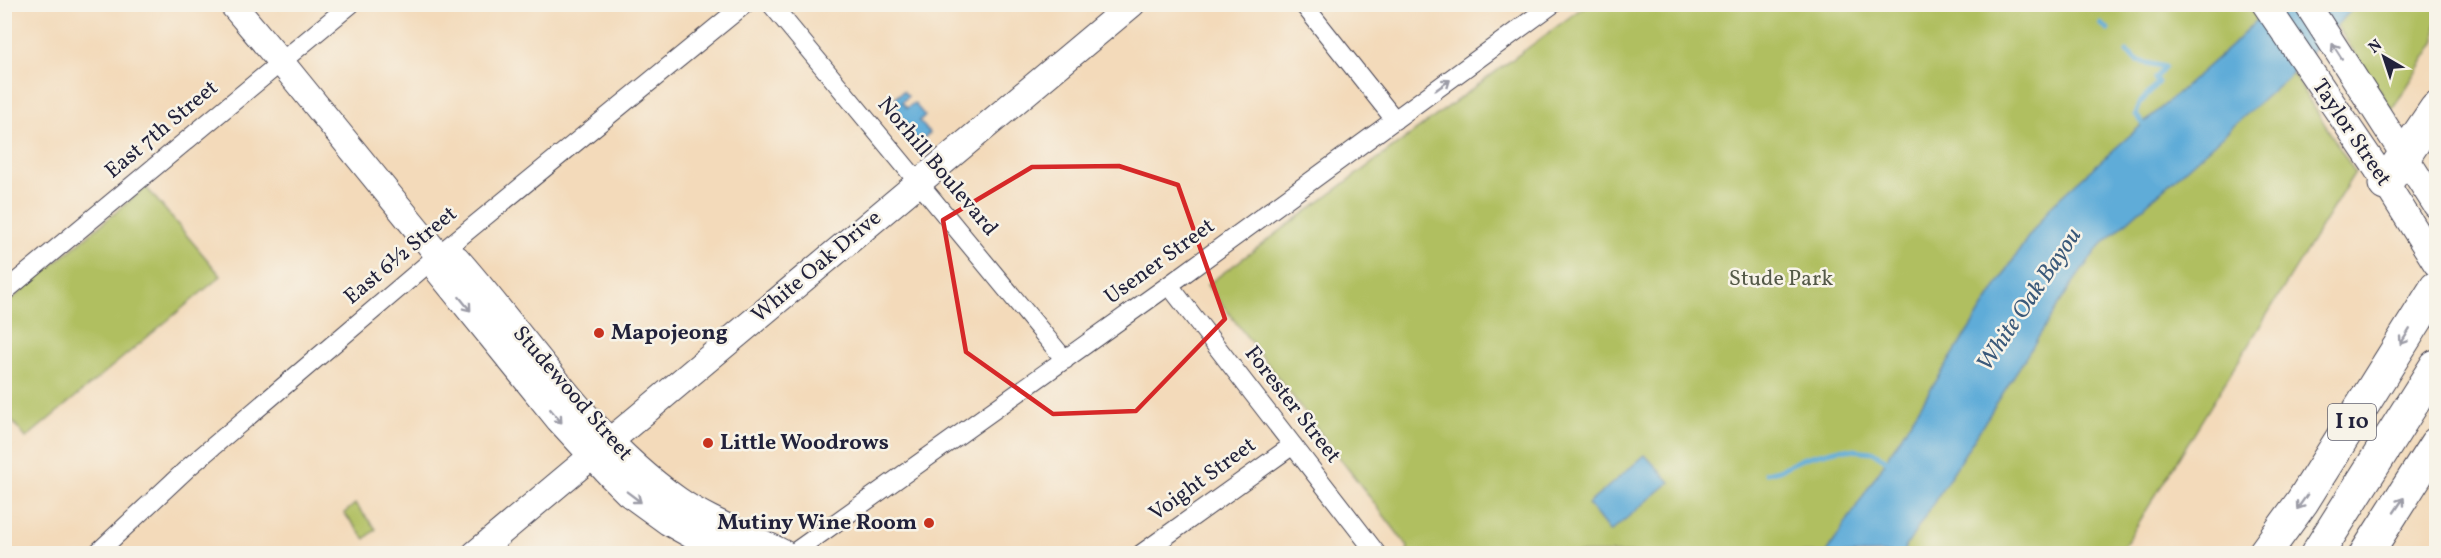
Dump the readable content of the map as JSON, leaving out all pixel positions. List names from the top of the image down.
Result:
{
  "streets": {
    "highway": ["I 10"],
    "main road": ["Taylor Street", "White Oak Drive", "Studewood Street"],
    "street": [
      "East 7th Street",
      "Norhill Boulevard",
      "East 6½ Street",
      "Usener Street",
      "Forester Street",
      "Voight Street"
    ]
  },
  "crossings": [
    ["East 7th Street", "Studewood Street"],
    ["Norhill Boulevard", "Usener Street"],
    ["Norhill Boulevard", "White Oak Drive"],
    ["East 6½ Street", "Studewood Street"],
    ["Usener Street", "Forester Street"],
    ["White Oak Drive", "Studewood Street"],
    ["Forester Street", "Voight Street"]
  ],
  "water": ["White Oak Bayou"],
  "parks": ["Stude Park"],
  "places": ["Mapojeong", "Little Woodrows", "Mutiny Wine Room"],
  "north": "top left"
}
